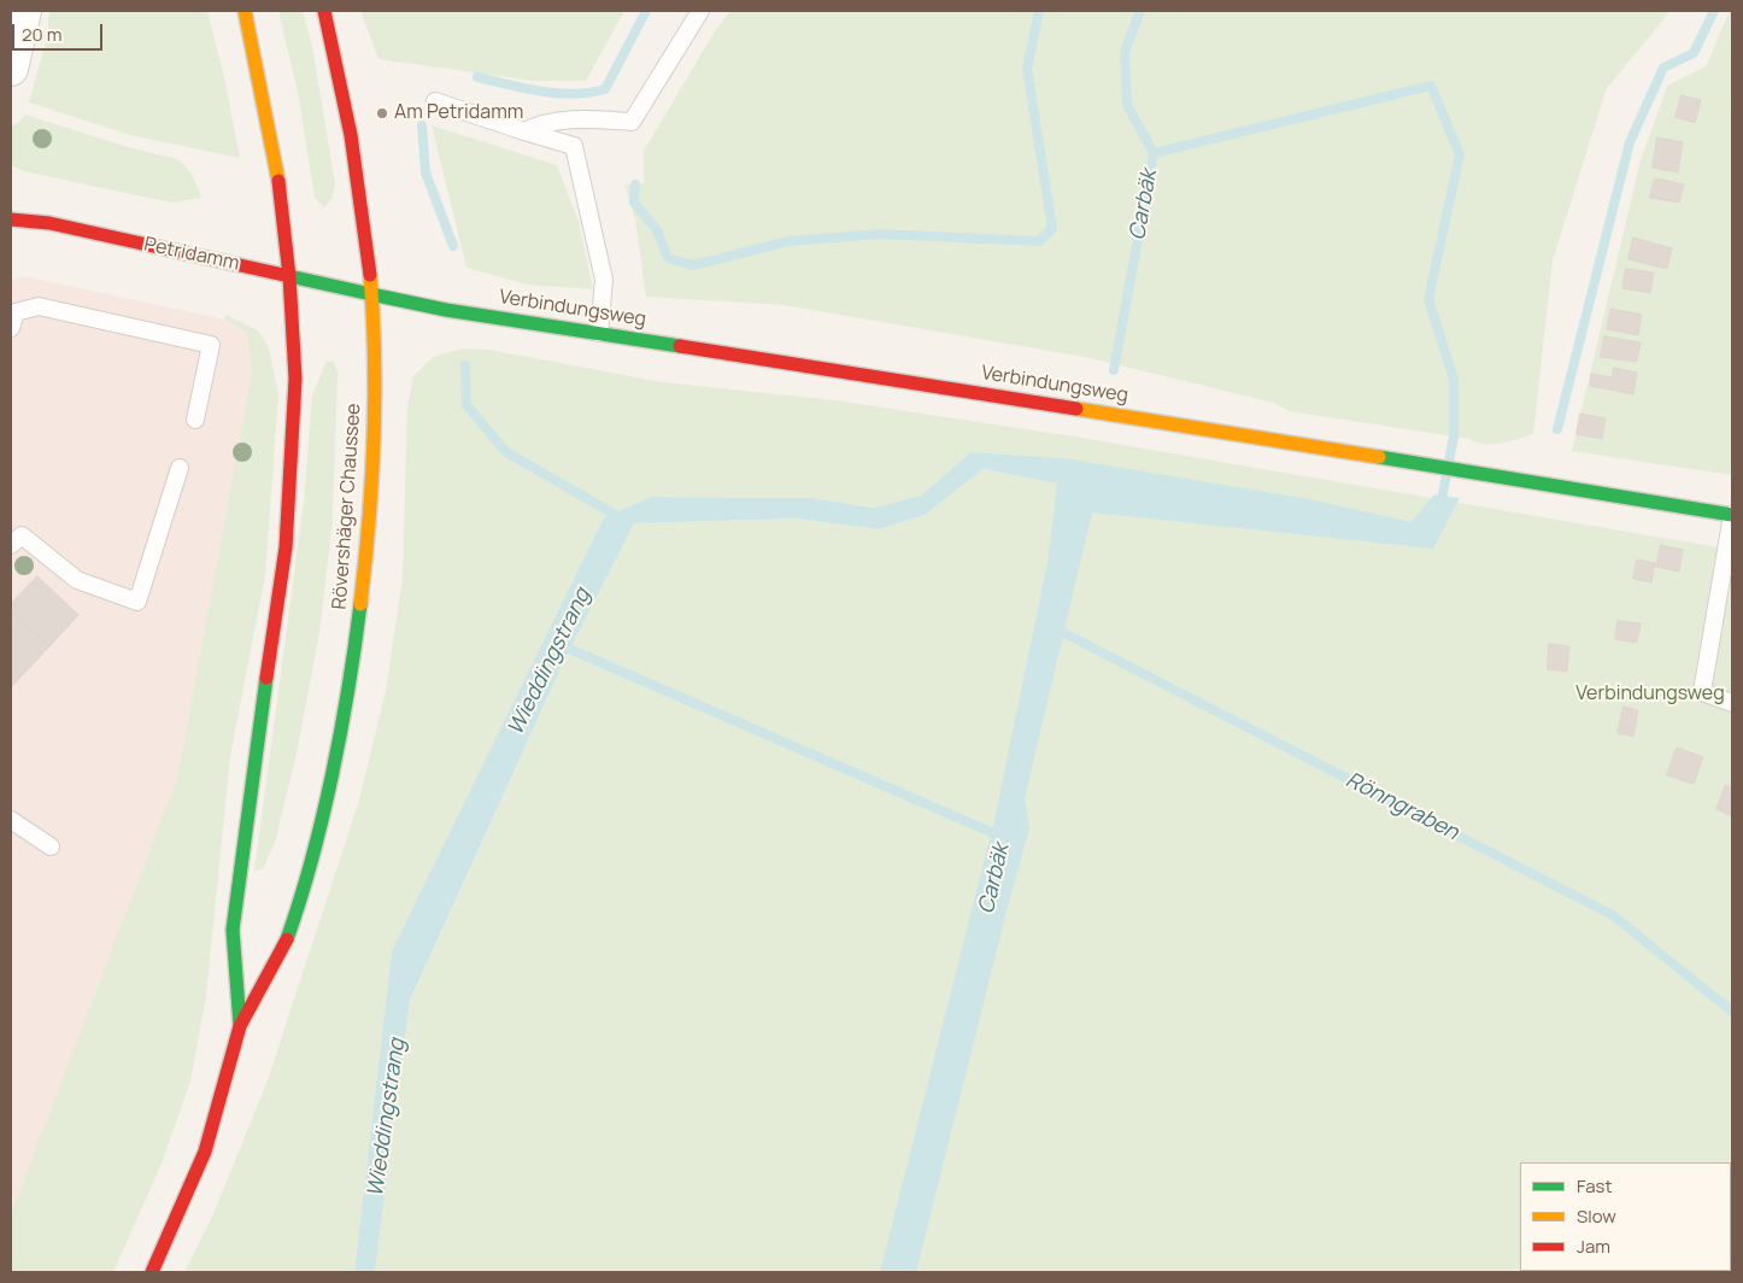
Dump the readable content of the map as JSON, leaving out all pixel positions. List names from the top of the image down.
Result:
{
  "streets": {
    "main road": ["Petridamm", "Verbindungsweg", "Rövershäger Chaussee"]
  },
  "crossings": [
    ["Petridamm", "Verbindungsweg"],
    ["Petridamm", "Rövershäger Chaussee"],
    ["Verbindungsweg", "Rövershäger Chaussee"]
  ],
  "water": ["Carbäk", "Wieddingstrang", "Rönngraben"],
  "parks": ["Verbindungsweg"],
  "places": ["Am Petridamm"],
  "legend": ["Fast", "Slow", "Jam"],
  "scale_bar": "20 m"
}
